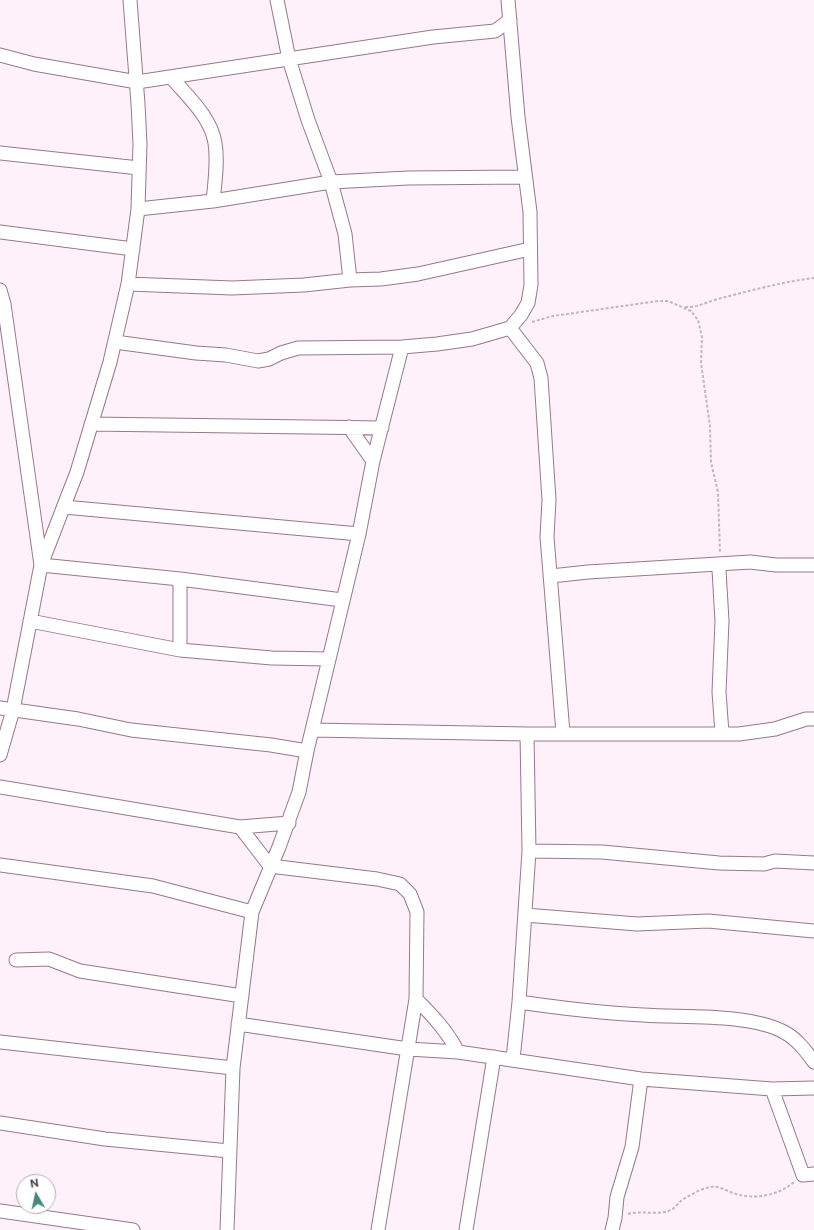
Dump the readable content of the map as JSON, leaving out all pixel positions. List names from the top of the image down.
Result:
{
  "north": "top"
}
